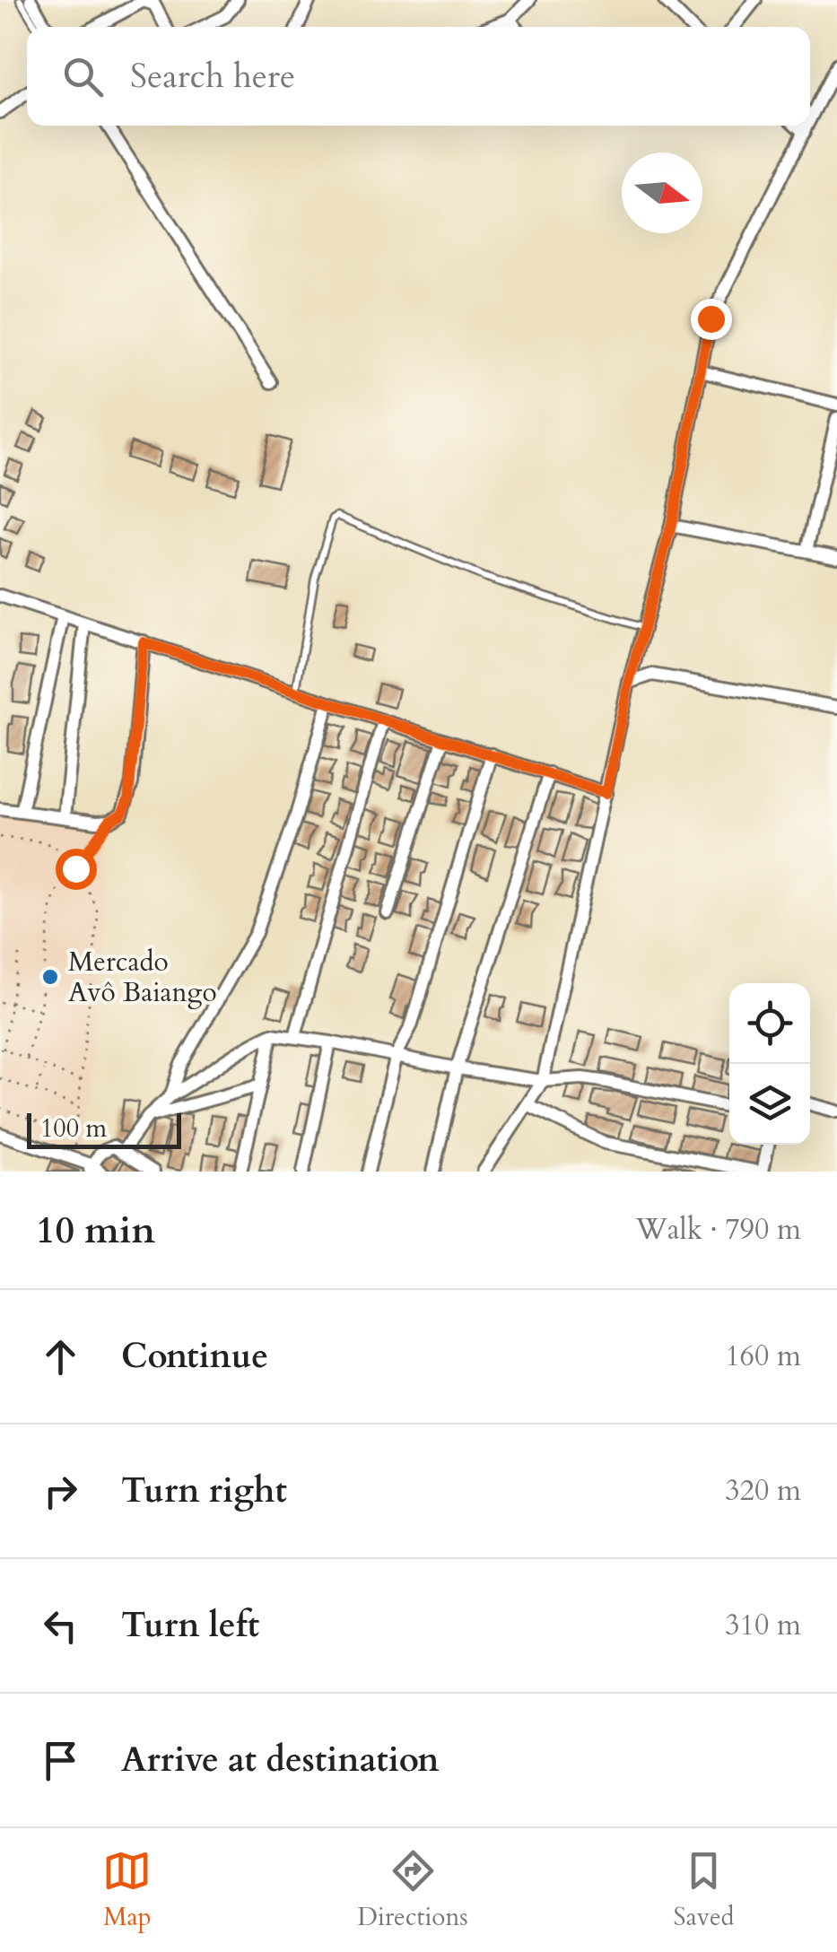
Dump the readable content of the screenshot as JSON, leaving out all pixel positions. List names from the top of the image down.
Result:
{
  "places": ["Mercado Avô Baiango"],
  "scale_bar": "100 m",
  "north": "right",
  "page": {
    "search": "Search here",
    "scale": "100 m",
    "heading": ["10 min", "Walk · 790 m"],
    "list": [
      ["Continue", "160 m"],
      ["Turn right", "320 m"],
      ["Turn left", "310 m"],
      "Arrive at destination"
    ],
    "nav": ["Map", "Directions", "Saved"]
  }
}
